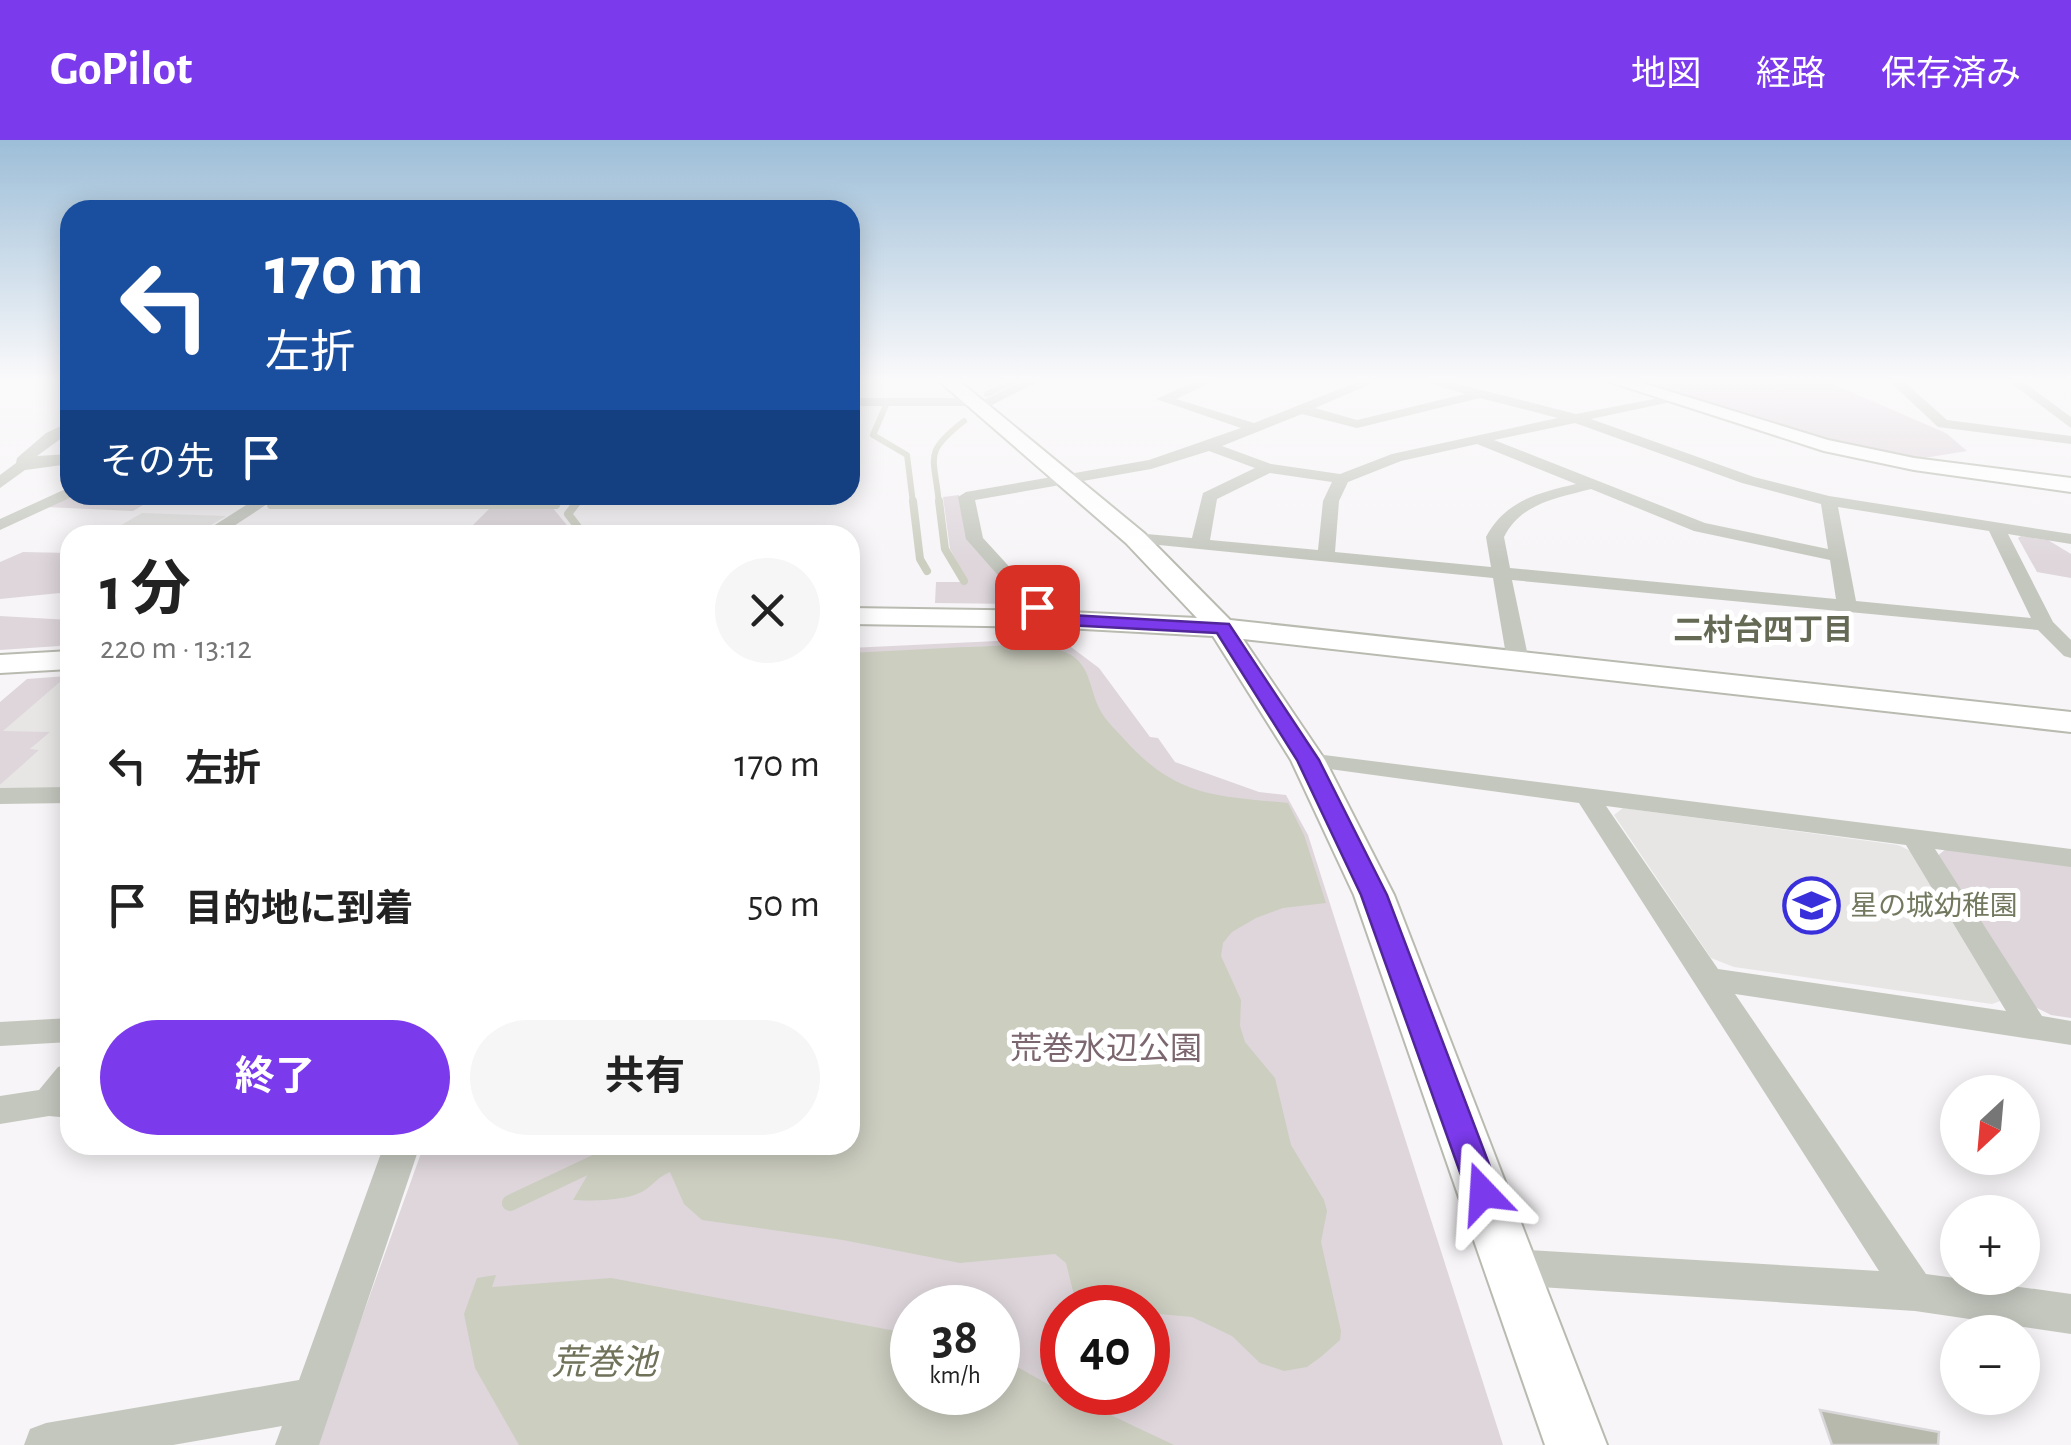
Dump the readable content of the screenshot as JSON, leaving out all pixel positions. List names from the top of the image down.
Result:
{
  "districts": ["二村台四丁目"],
  "water": ["荒巻池"],
  "parks": ["荒巻水辺公園"],
  "places": {
    "school or university": ["星の城幼稚園"]
  },
  "north": "bottom left",
  "page": {
    "header": "GoPilot",
    "nav": ["地図", "経路", "保存済み"],
    "turn": ["170 m", "左折"],
    "then": "その先",
    "heading": ["1 分", "220 m · 13:12"],
    "list": [
      {
        "name": "左折",
        "value": "170 m"
      },
      {
        "name": "目的地に到着",
        "value": "50 m"
      }
    ],
    "buttons": ["終了", "共有"],
    "map_buttons": ["+", "−"],
    "speed": "38 km/h",
    "limit": "40"
  }
}
